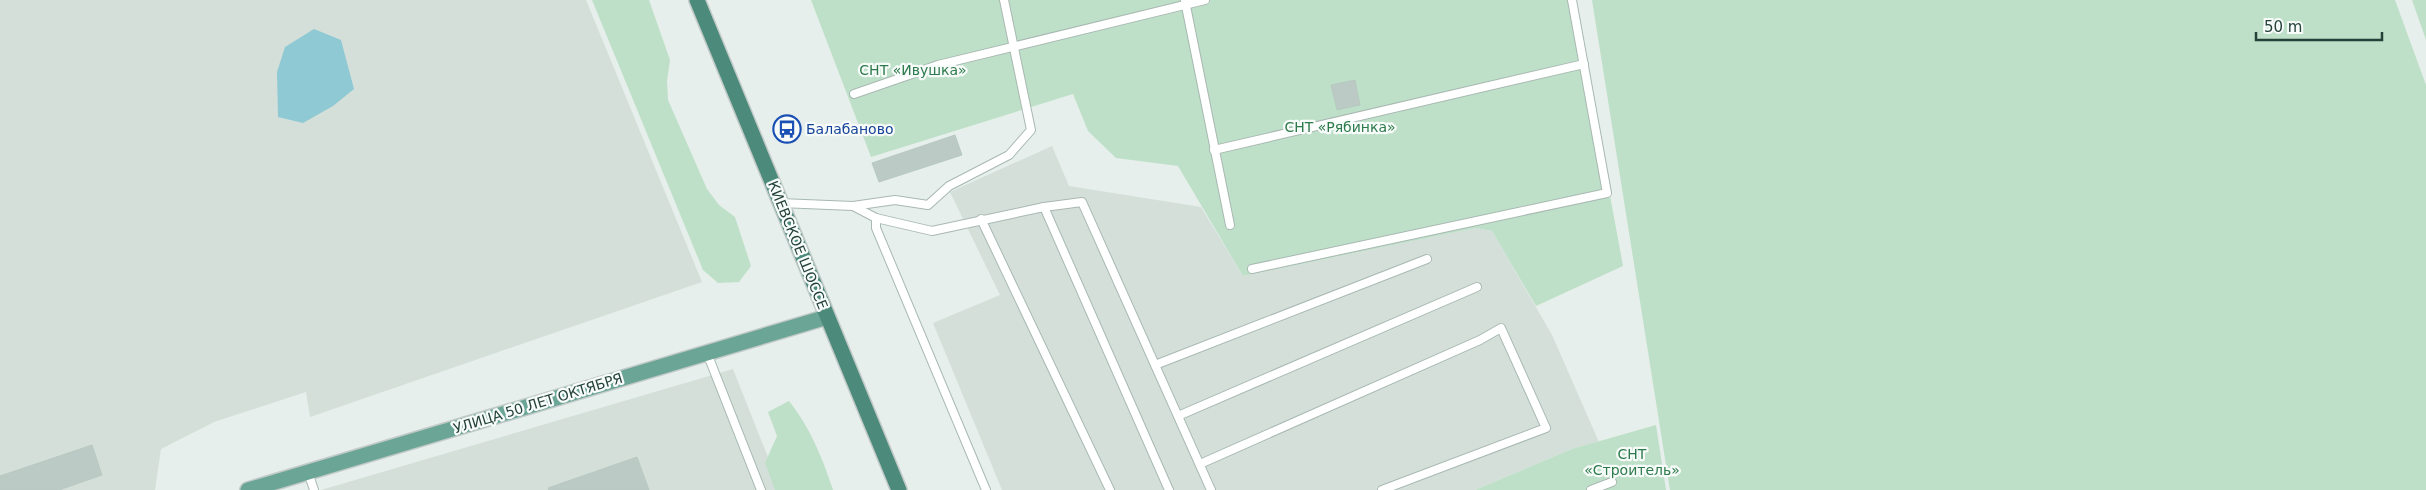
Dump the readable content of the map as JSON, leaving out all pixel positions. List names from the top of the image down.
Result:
{
  "streets": {
    "highway": ["КИЕВСКОЕ ШОССЕ"],
    "main road": ["УЛИЦА 50 ЛЕТ ОКТЯБРЯ"]
  },
  "crossings": [
    ["КИЕВСКОЕ ШОССЕ", "УЛИЦА 50 ЛЕТ ОКТЯБРЯ"]
  ],
  "parks": ["СНТ «Ивушка»", "СНТ «Рябинка»", "СНТ «Строитель»"],
  "places": {
    "bus stop": ["Балабаново"]
  },
  "scale_bar": "50 m"
}
